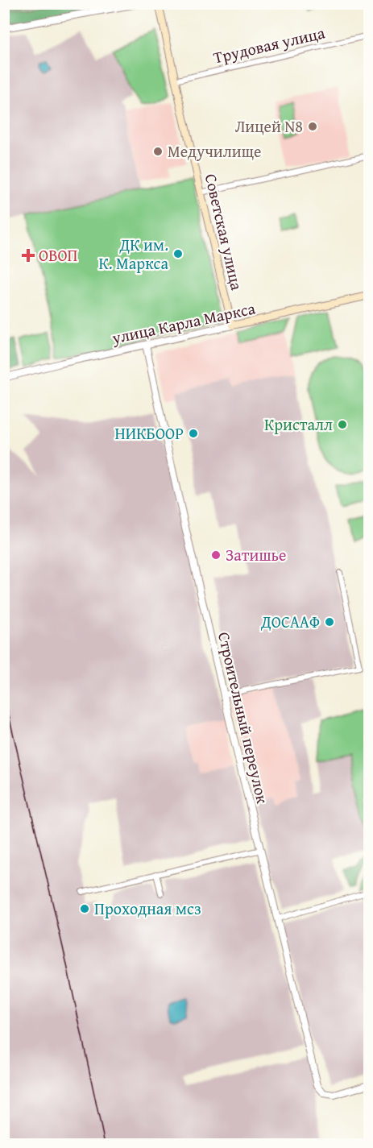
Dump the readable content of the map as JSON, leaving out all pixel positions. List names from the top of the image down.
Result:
{
  "streets": {
    "main road": ["Советская улица", "улица Карла Маркса"],
    "street": ["Трудовая улица", "Строительный переулок"]
  },
  "crossings": [
    ["Трудовая улица", "Советская улица"],
    ["Советская улица", "улица Карла Маркса"],
    ["улица Карла Маркса", "Строительный переулок"]
  ],
  "places": {
    "other": [
      "Лицей N8",
      "Медучилище",
      "ДК им. К. Маркса",
      "Кристалл",
      "НИКБООР",
      "Затишье",
      "ДОСААФ",
      "Проходная мсз"
    ],
    "health": ["ОВОП"]
  }
}
